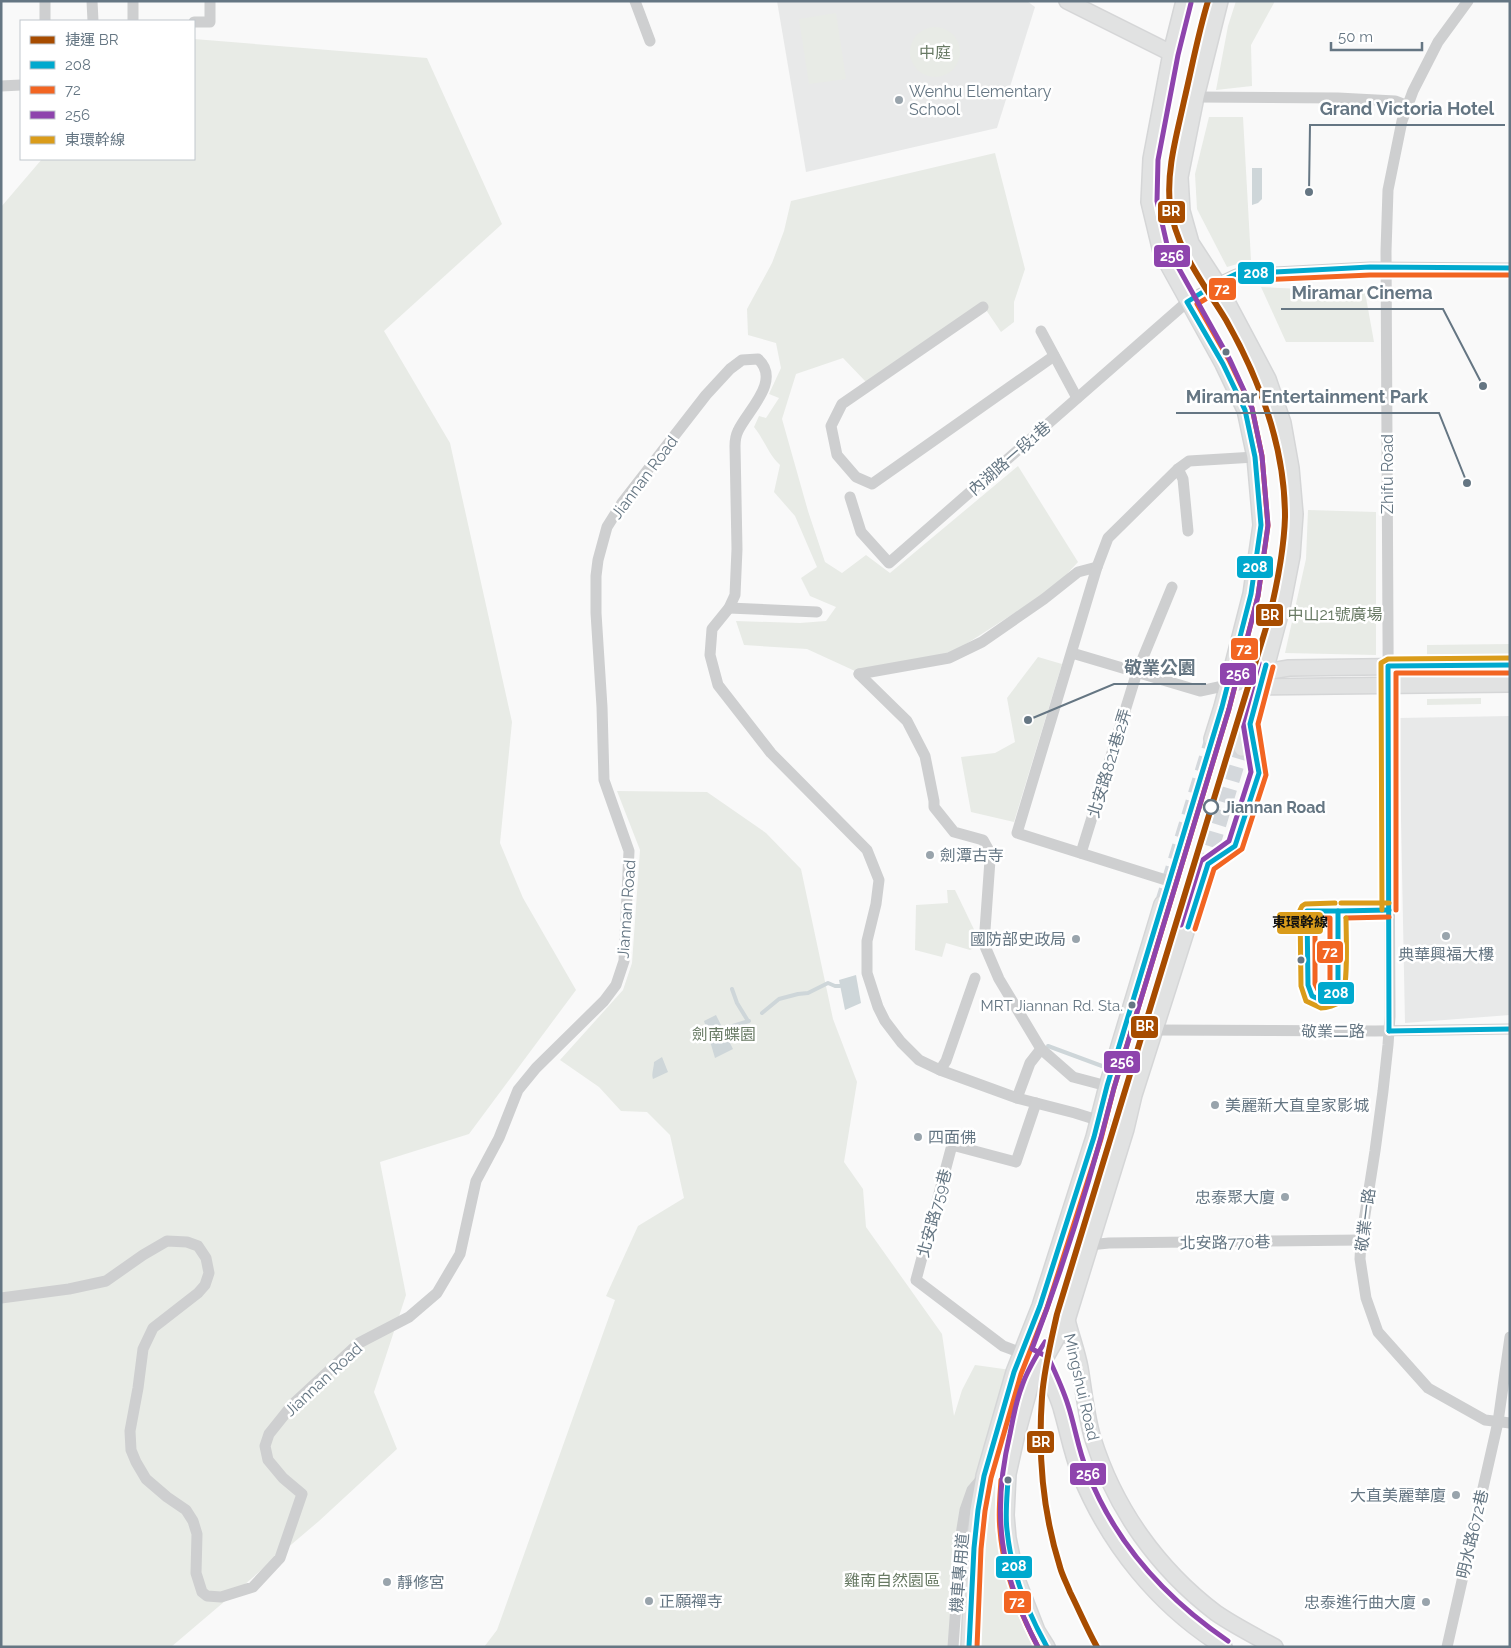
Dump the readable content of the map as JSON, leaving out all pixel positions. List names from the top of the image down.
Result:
{
  "streets": {
    "main road": ["Mingshui Road"],
    "street": [
      "內湖路一段1巷",
      "Zhifu Road",
      "Jiannan Road",
      "北安路821巷2弄",
      "敬業二路",
      "北安路759巷",
      "敬業一路",
      "北安路770巷",
      "明水路672巷",
      "機車專用道"
    ]
  },
  "crossings": [
    ["內湖路一段1巷", "Zhifu Road"],
    ["Zhifu Road", "敬業一路"],
    ["Jiannan Road", "北安路759巷"],
    ["敬業二路", "敬業一路"],
    ["北安路759巷", "Mingshui Road"],
    ["敬業一路", "北安路770巷"],
    ["敬業一路", "明水路672巷"]
  ],
  "parks": [
    "中庭",
    "中山21號廣場",
    "劍南蝶園",
    "雞南自然園區"
  ],
  "places": [
    "Wenhu Elementary School",
    "Grand Victoria Hotel",
    "Miramar Cinema",
    "Miramar Entertainment Park",
    "敬業公園",
    "Jiannan Road",
    "劍潭古寺",
    "典華興福大樓",
    "國防部史政局",
    "MRT Jiannan Rd. Sta.",
    "美麗新大直皇家影城",
    "四面佛",
    "忠泰聚大廈",
    "大直美麗華廈",
    "靜修宮",
    "正願禪寺",
    "忠泰進行曲大廈"
  ],
  "lines": [
    "metro line BR",
    "transit line 256",
    "transit line 208",
    "transit line 72",
    "transit line 東環幹線"
  ],
  "legend": [
    "捷運 BR",
    "208",
    "72",
    "256",
    "東環幹線"
  ],
  "scale_bar": "50 m"
}
